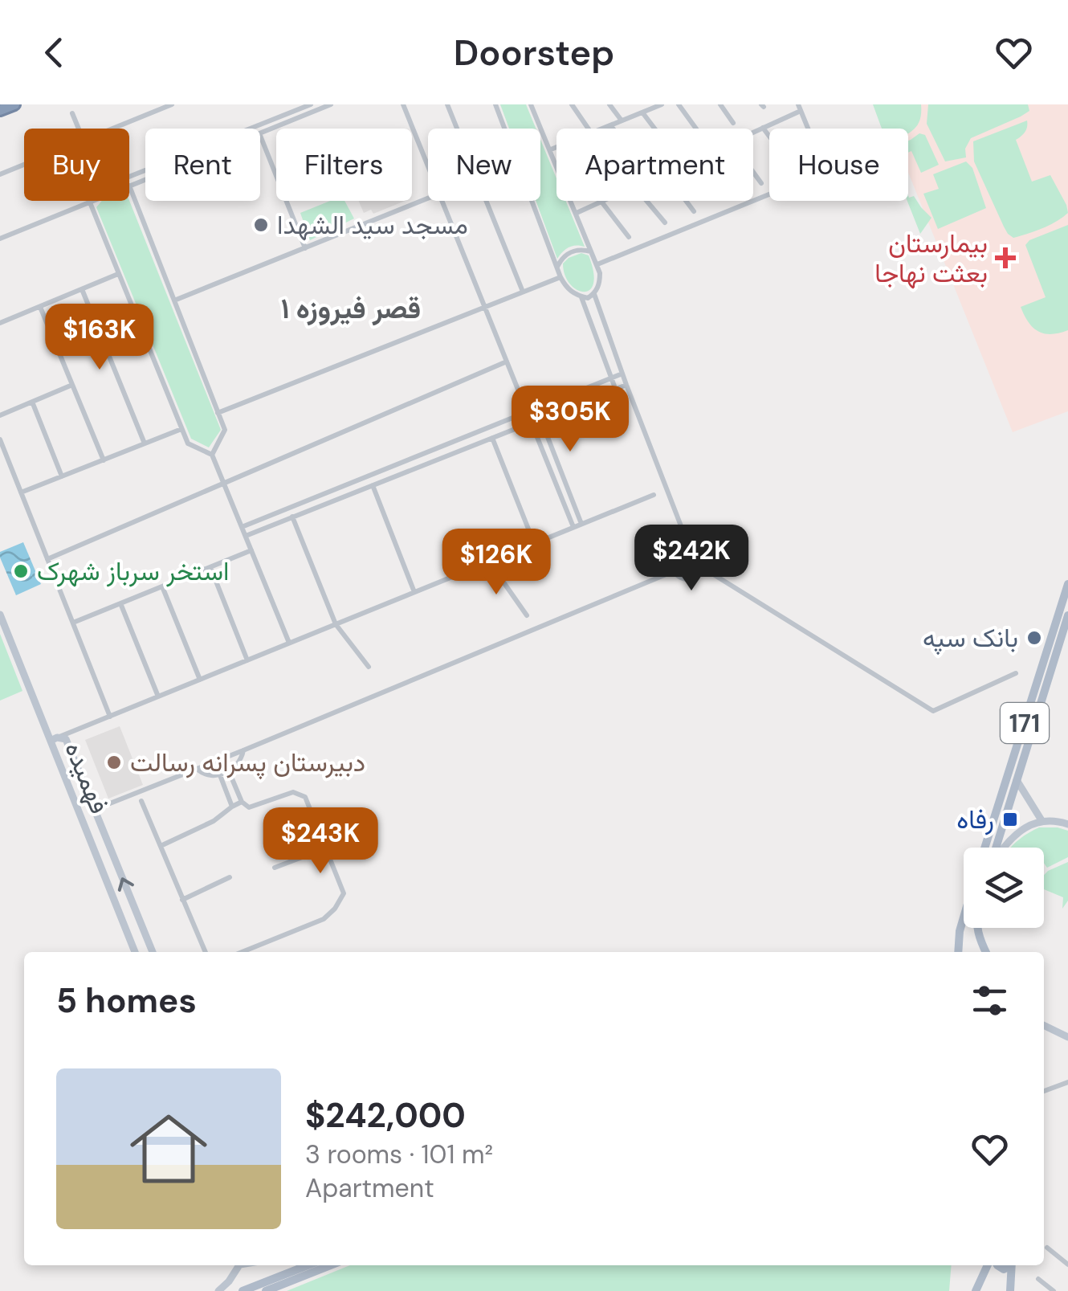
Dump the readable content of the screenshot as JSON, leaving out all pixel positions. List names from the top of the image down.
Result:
{
  "streets": {
    "main road": ["171", "فهمیده"]
  },
  "districts": ["قصر فیروزه ۱"],
  "places": {
    "other": [
      "مسجد سید الشهدا",
      "استخر سرباز شهرک",
      "بانک سپه",
      "دبیرستان پسرانه رسالت"
    ],
    "health": ["بیمارستان بعثت نهاجا"],
    "transit": ["رفاه"]
  },
  "page": {
    "header": "Doorstep",
    "chip": [
      "Buy",
      "Rent",
      "Filters",
      "New",
      "Apartment",
      "House"
    ],
    "price": [
      "$163K",
      "$305K",
      "$242K",
      "$126K",
      "$243K"
    ],
    "heading": "5 homes",
    "list": [
      {
        "name": "$242,000",
        "note": "3 rooms · 101 m² · Apartment"
      }
    ]
  }
}
